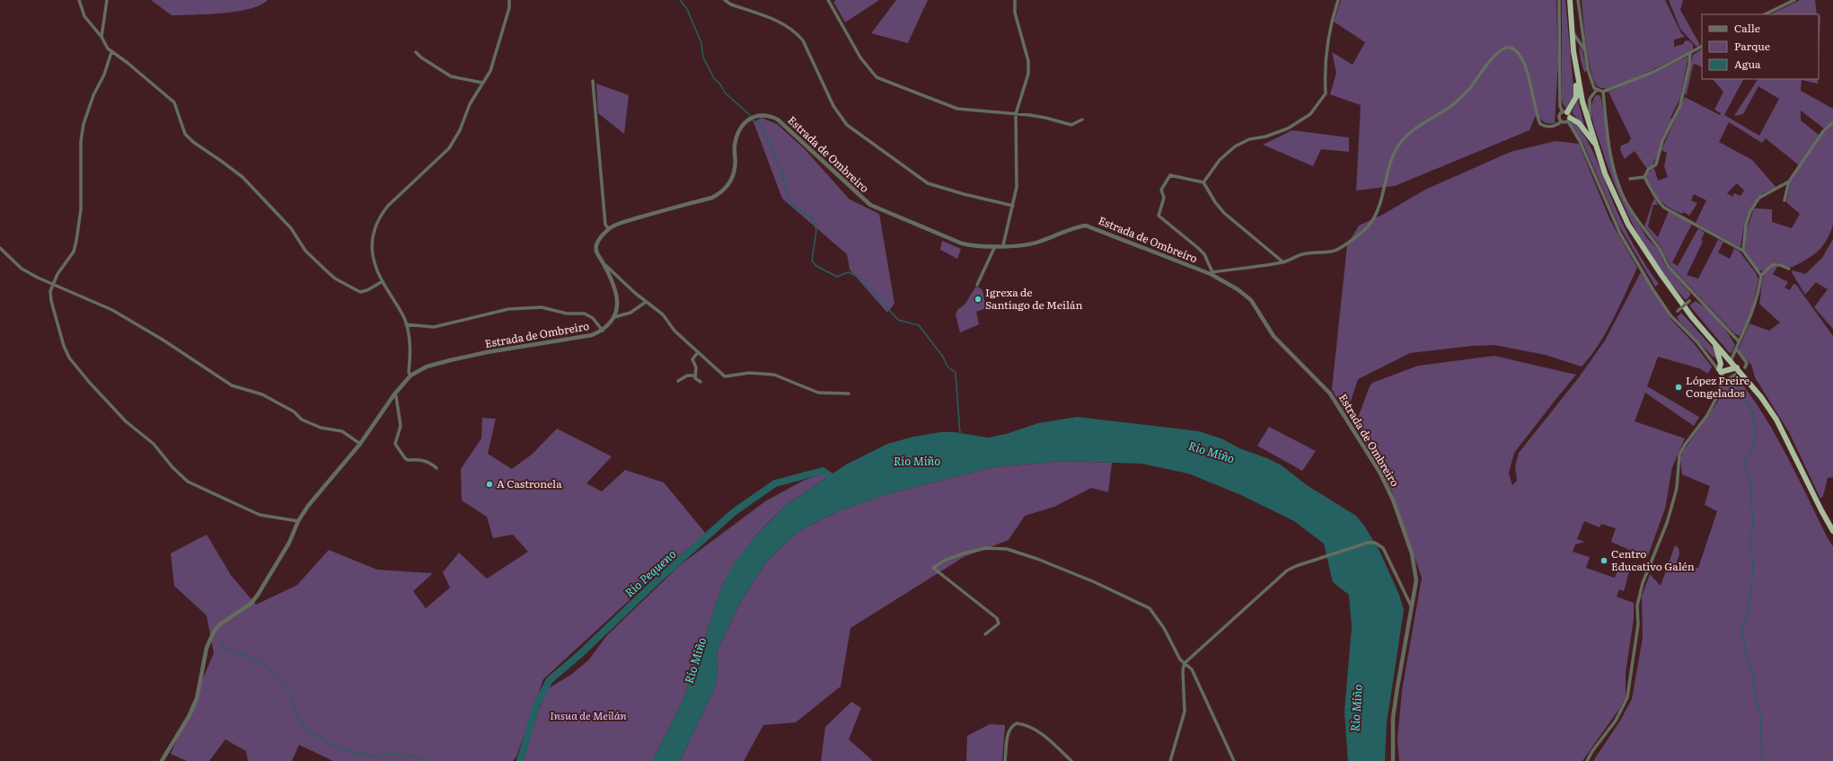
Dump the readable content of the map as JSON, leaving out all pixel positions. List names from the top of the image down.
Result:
{
  "streets": {
    "street": ["Estrada de Ombreiro"]
  },
  "water": ["Río Miño", "Río Pequeno"],
  "parks": ["Insua de Meilán"],
  "places": [
    "Igrexa de Santiago de Meilán",
    "López Freire Congelados",
    "A Castronela",
    "Centro Educativo Galén"
  ],
  "legend": ["Calle", "Parque", "Agua"]
}
